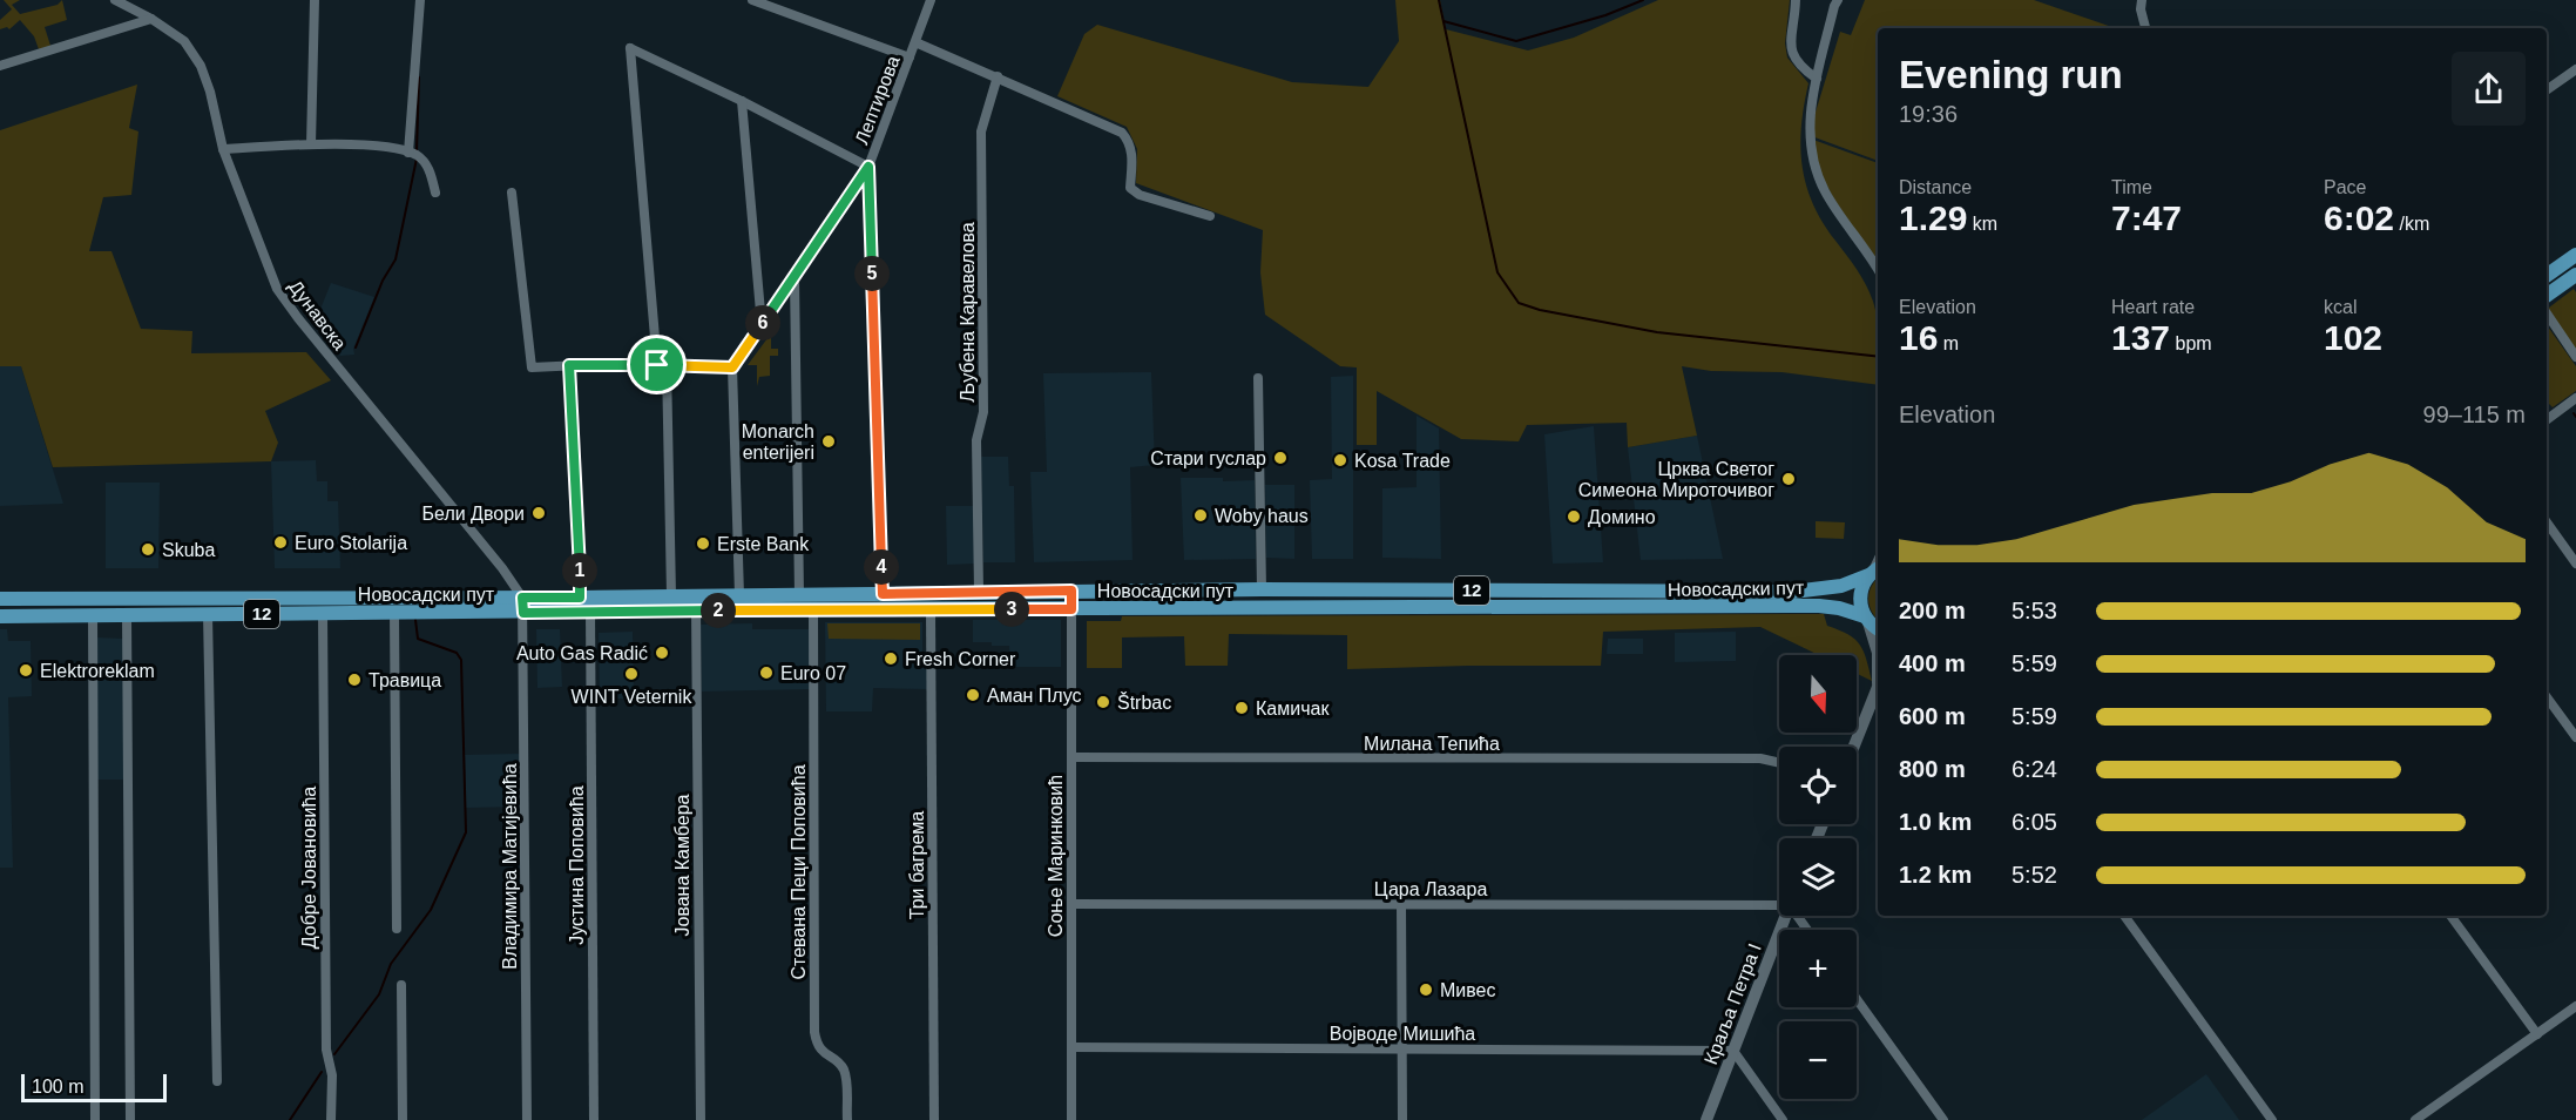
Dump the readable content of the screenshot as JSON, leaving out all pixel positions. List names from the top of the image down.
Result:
{
  "streets": {
    "main road": ["Новосадски пут", "12"],
    "street": [
      "Лептирова",
      "Љубена Каравелова",
      "Дунавска",
      "Милана Тепића",
      "Соње Маринковић",
      "Јустина Поповића",
      "Јована Камбера",
      "Три багрема",
      "Владимира Матијевића",
      "Добре Јовановића",
      "Стевана Пеци Поповића",
      "Цара Лазара",
      "Краља Петра I",
      "Војводе Мишића"
    ]
  },
  "crossings": [
    ["Лептирова", "Новосадски пут"],
    ["Љубена Каравелова", "Новосадски пут"],
    ["Дунавска", "Новосадски пут"],
    ["Дунавска", "Владимира Матијевића"],
    ["Новосадски пут", "12"],
    ["Новосадски пут", "Соње Маринковић"],
    ["Новосадски пут", "Јустина Поповића"],
    ["Новосадски пут", "Јована Камбера"],
    ["Новосадски пут", "Три багрема"],
    ["Новосадски пут", "Владимира Матијевића"],
    ["Новосадски пут", "Добре Јовановића"],
    ["Новосадски пут", "Стевана Пеци Поповића"],
    ["Милана Тепића", "Соње Маринковић"],
    ["Соње Маринковић", "Цара Лазара"],
    ["Соње Маринковић", "Војводе Мишића"],
    ["Краља Петра I", "Војводе Мишића"]
  ],
  "places": [
    "Monarch enterijeri",
    "Стари гуслар",
    "Kosa Trade",
    "Црква Светог Симеона Мироточивог",
    "Бели Двори",
    "Woby haus",
    "Домино",
    "Euro Stolarija",
    "Erste Bank",
    "Skuba",
    "Auto Gas Radić",
    "Fresh Corner",
    "Elektroreklam",
    "Euro 07",
    "WINT Veternik",
    "Травица",
    "Аман Плус",
    "Štrbac",
    "Камичак",
    "Мивес"
  ],
  "scale_bar": "100 m",
  "north": "bottom",
  "page": {
    "heading": ["Evening run", "19:36"],
    "stats": [
      ["Distance", "1.29 km"],
      ["Time", "7:47"],
      ["Pace", "6:02 /km"],
      ["Elevation", "16 m"],
      ["Heart rate", "137 bpm"],
      ["kcal", "102"]
    ],
    "pins": [
      "5",
      "6",
      "4",
      "1",
      "3",
      "2"
    ],
    "chart": ["Elevation", "99–115 m"],
    "list": [
      {
        "name": "200 m",
        "note": "5:53"
      },
      {
        "name": "400 m",
        "note": "5:59"
      },
      {
        "name": "600 m",
        "note": "5:59"
      },
      {
        "name": "800 m",
        "note": "6:24"
      },
      {
        "name": "1.0 km",
        "note": "6:05"
      },
      {
        "name": "1.2 km",
        "note": "5:52"
      }
    ],
    "map_buttons": ["+", "−"],
    "scale": "100 m"
  }
}
